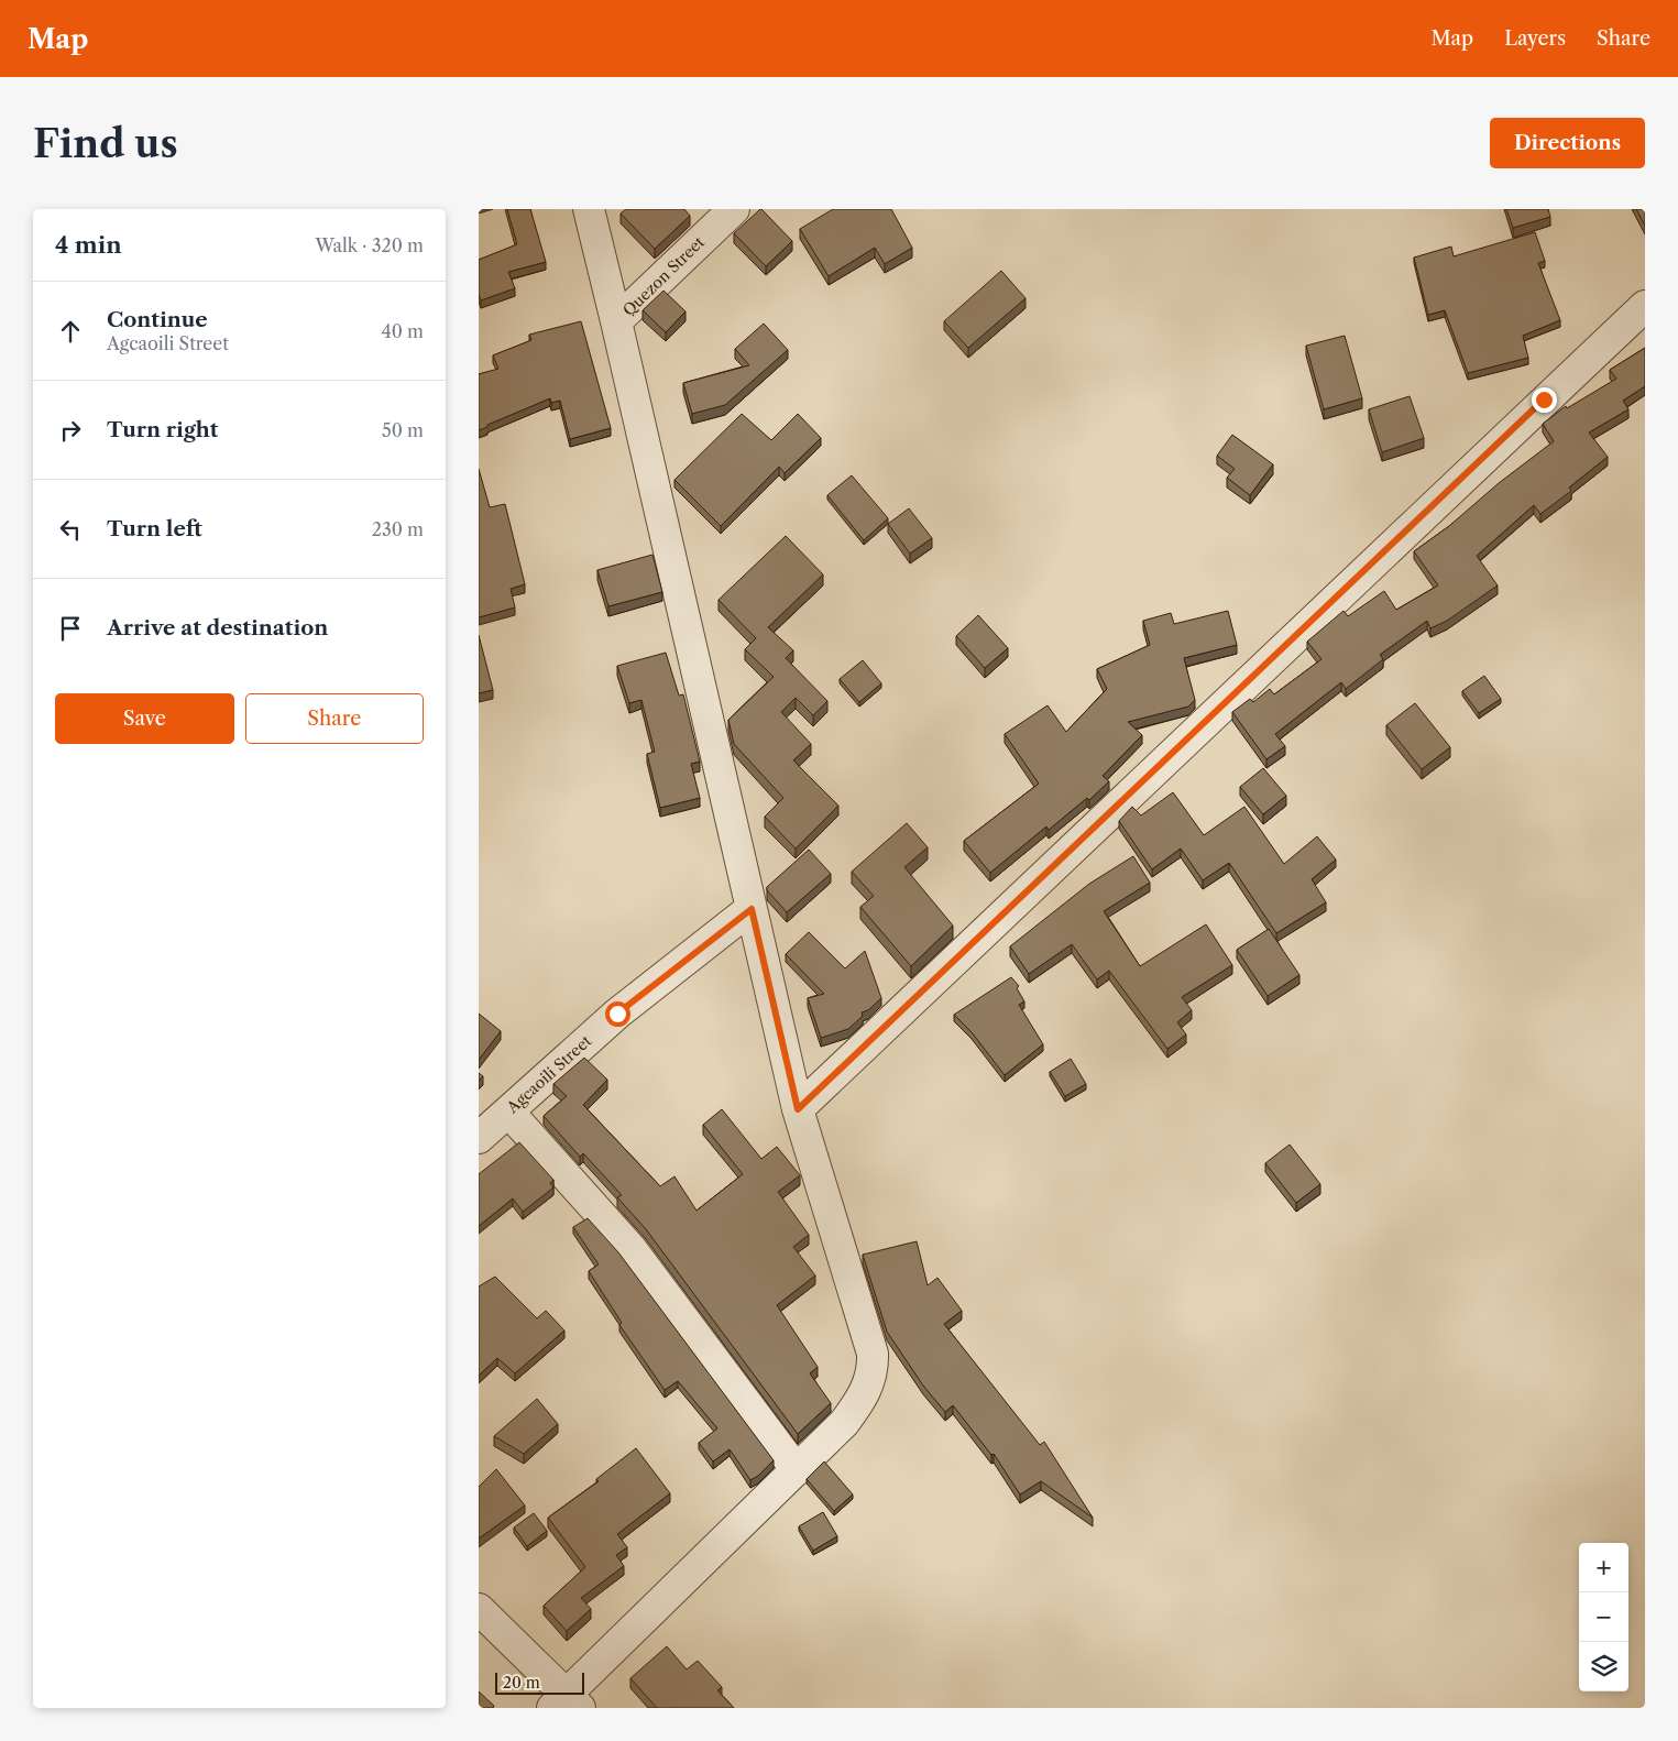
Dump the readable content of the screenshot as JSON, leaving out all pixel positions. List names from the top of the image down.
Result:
{
  "streets": {
    "street": ["Quezon Street", "Agcaoili Street"]
  },
  "scale_bar": "20 m",
  "page": {
    "header": "Map",
    "nav": ["Map", "Layers", "Share"],
    "buttons": [
      "Directions",
      ["Save", "Share"]
    ],
    "title": "Find us",
    "heading": ["4 min", "Walk · 320 m"],
    "list": [
      ["Continue", "Agcaoili Street", "40 m"],
      ["Turn right", "50 m"],
      ["Turn left", "230 m"],
      "Arrive at destination"
    ],
    "map_buttons": ["+", "−"],
    "scale": "20 m"
  }
}
